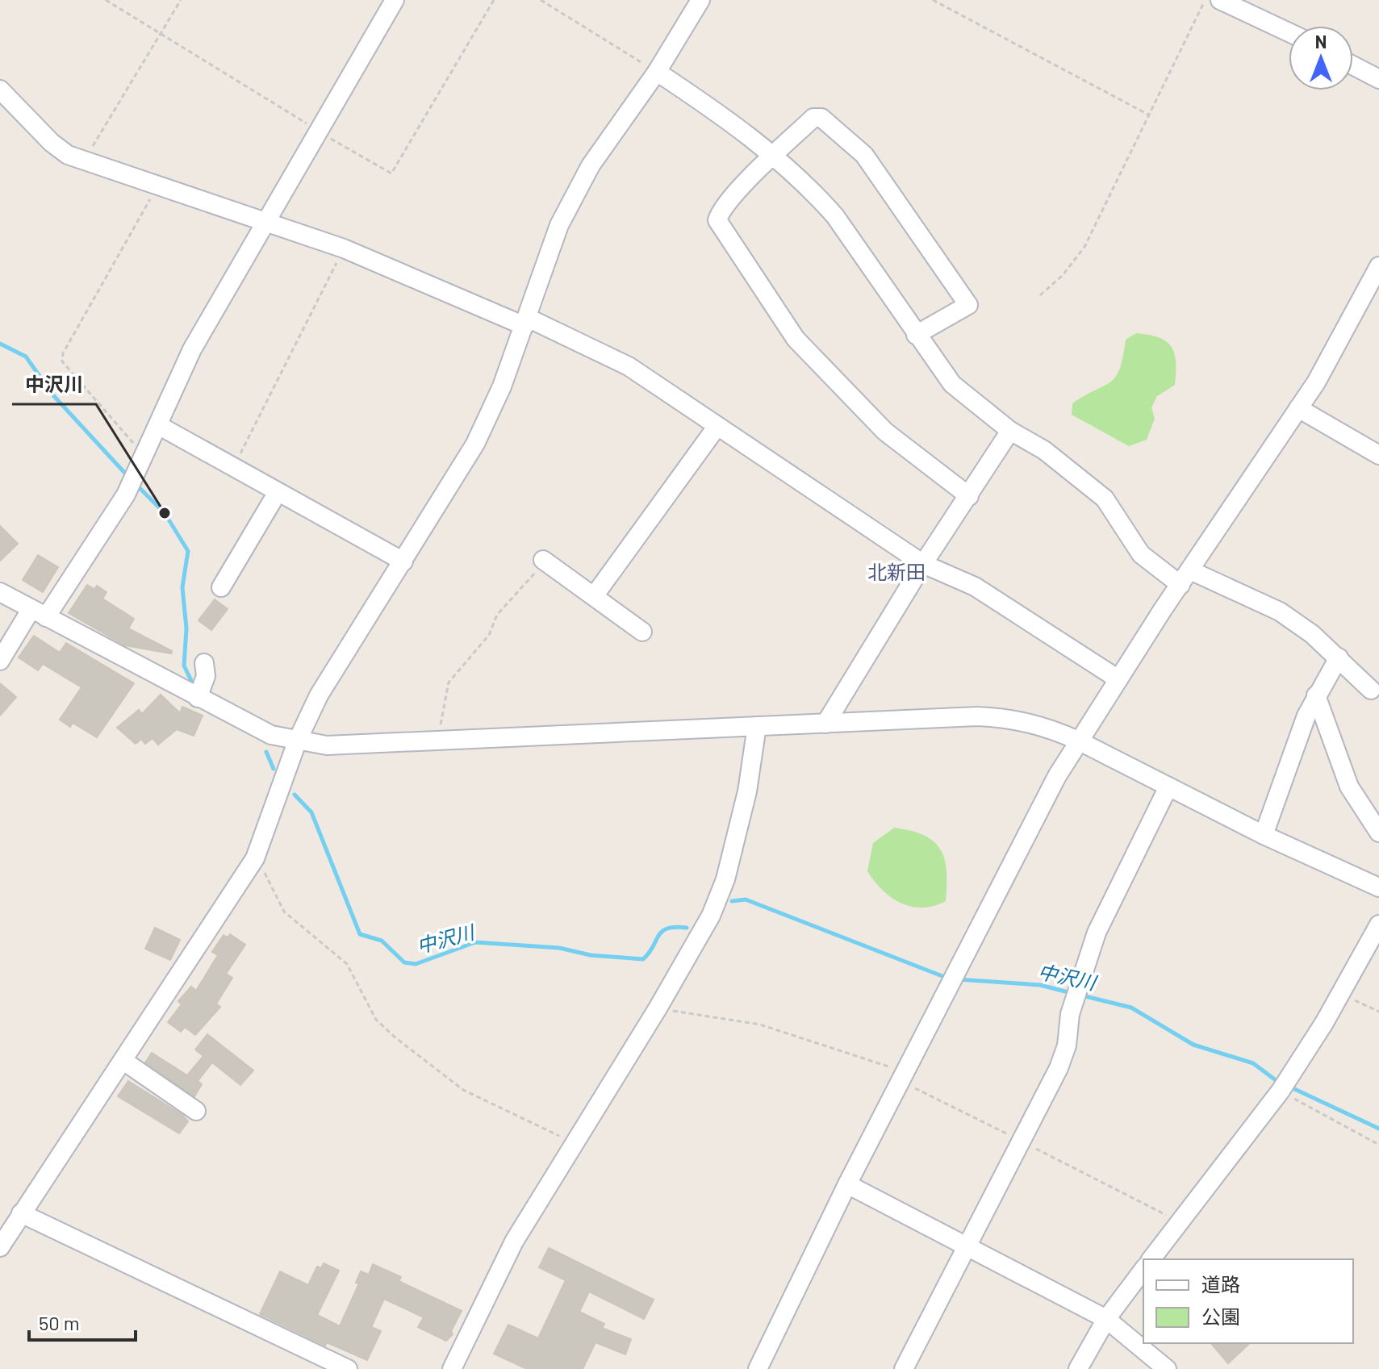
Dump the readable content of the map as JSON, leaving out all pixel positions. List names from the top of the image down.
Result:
{
  "districts": ["北新田"],
  "water": ["中沢川"],
  "places": ["中沢川"],
  "legend": ["道路", "公園"],
  "scale_bar": "50 m",
  "north": "top"
}
